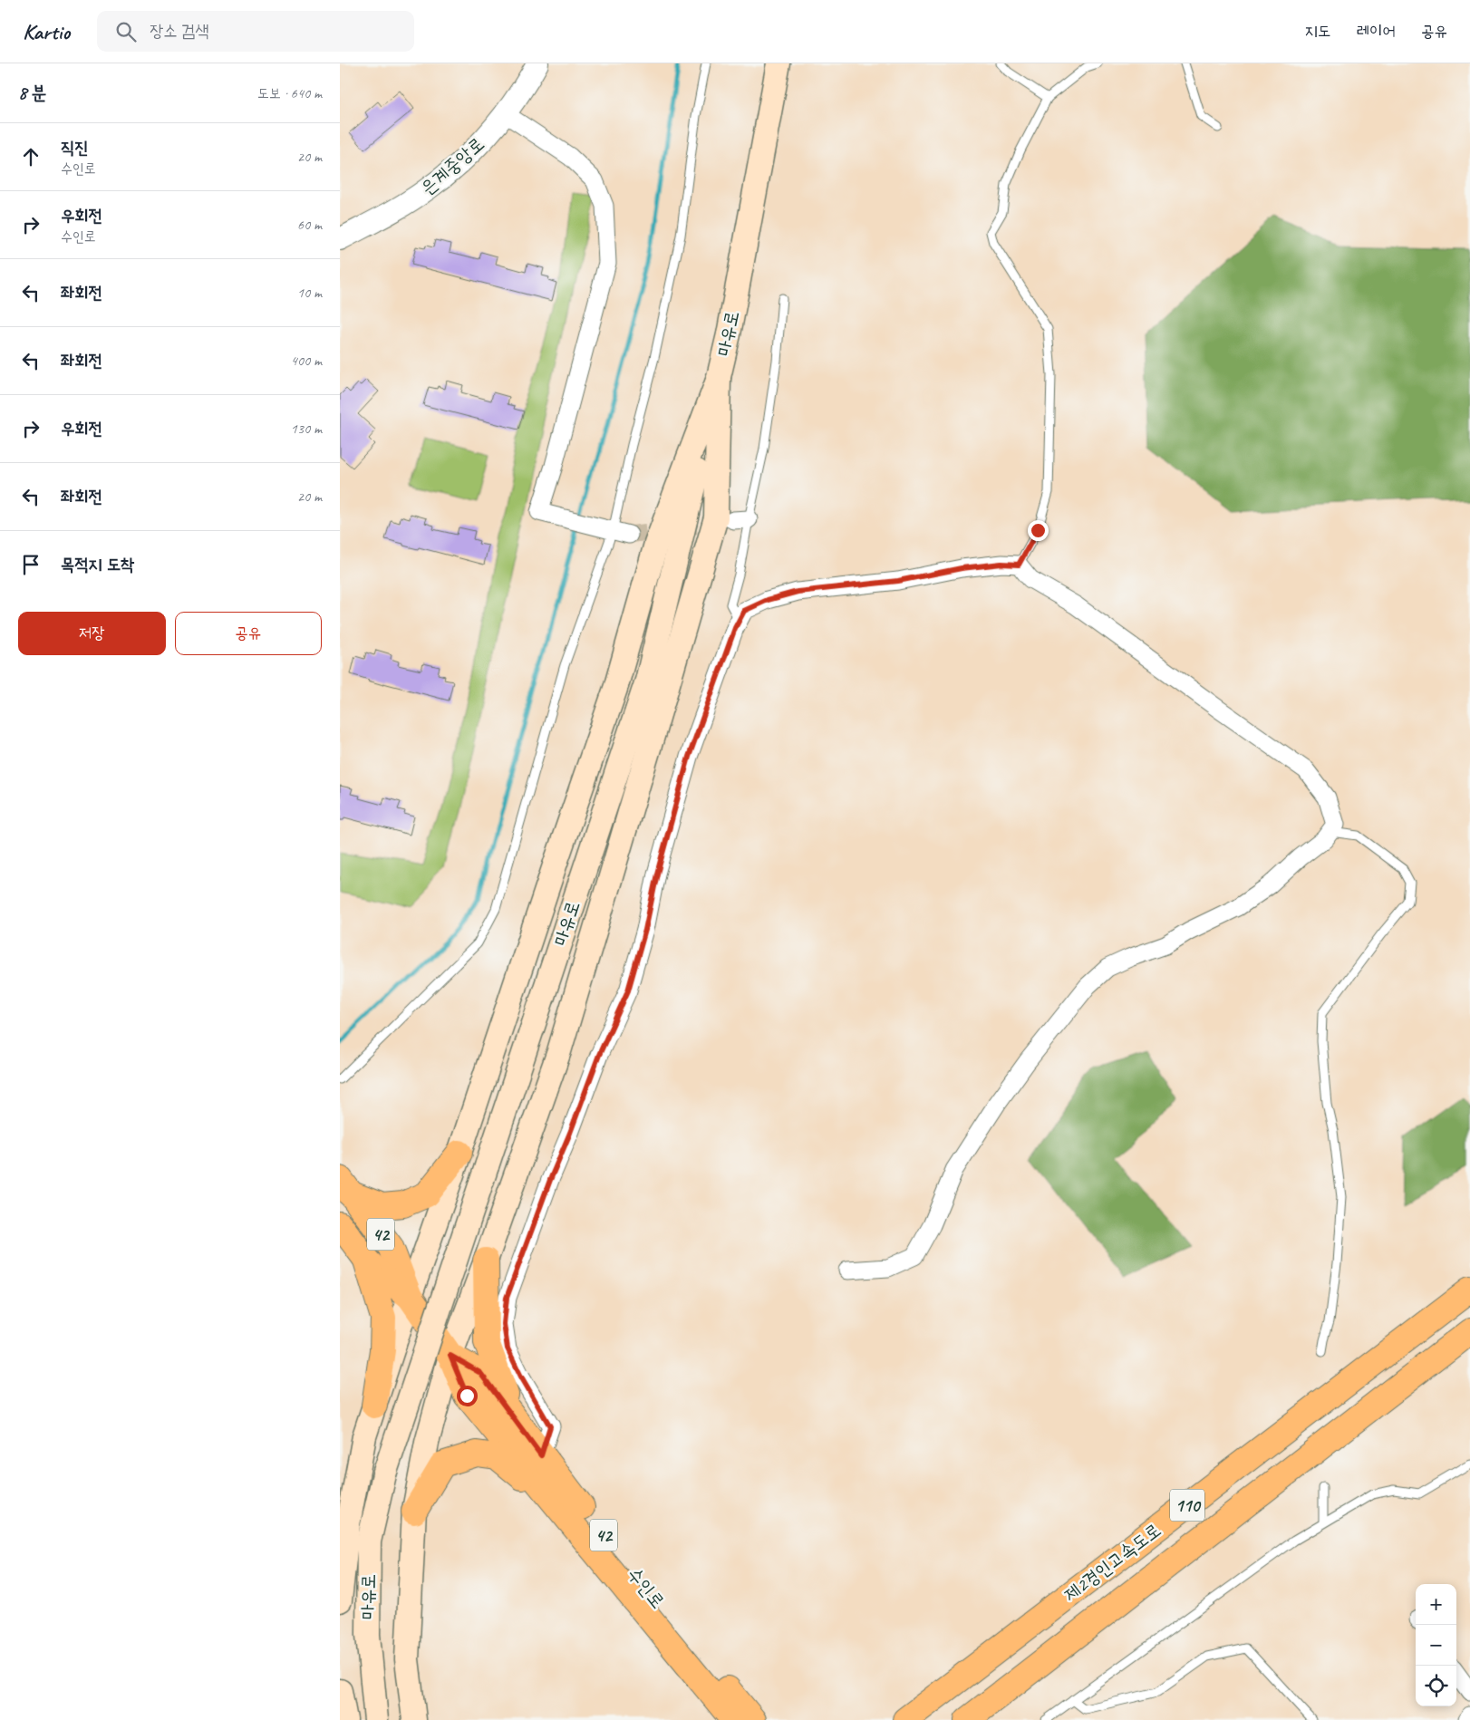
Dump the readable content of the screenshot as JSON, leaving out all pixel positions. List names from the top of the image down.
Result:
{
  "streets": {
    "main road": [
      "마유로",
      "42",
      "110",
      "제2경인고속도로",
      "수인로"
    ],
    "street": ["은계중앙로"]
  },
  "page": {
    "header": "Kartio",
    "search": "장소 검색",
    "nav": ["지도", "레이어", "공유"],
    "heading": ["8 분", "도보 · 640 m"],
    "list": [
      ["직진", "수인로", "20 m"],
      ["우회전", "수인로", "60 m"],
      ["좌회전", "10 m"],
      ["좌회전", "400 m"],
      ["우회전", "130 m"],
      ["좌회전", "20 m"],
      "목적지 도착"
    ],
    "buttons": ["저장", "공유"],
    "map_buttons": ["+", "−"]
  }
}
